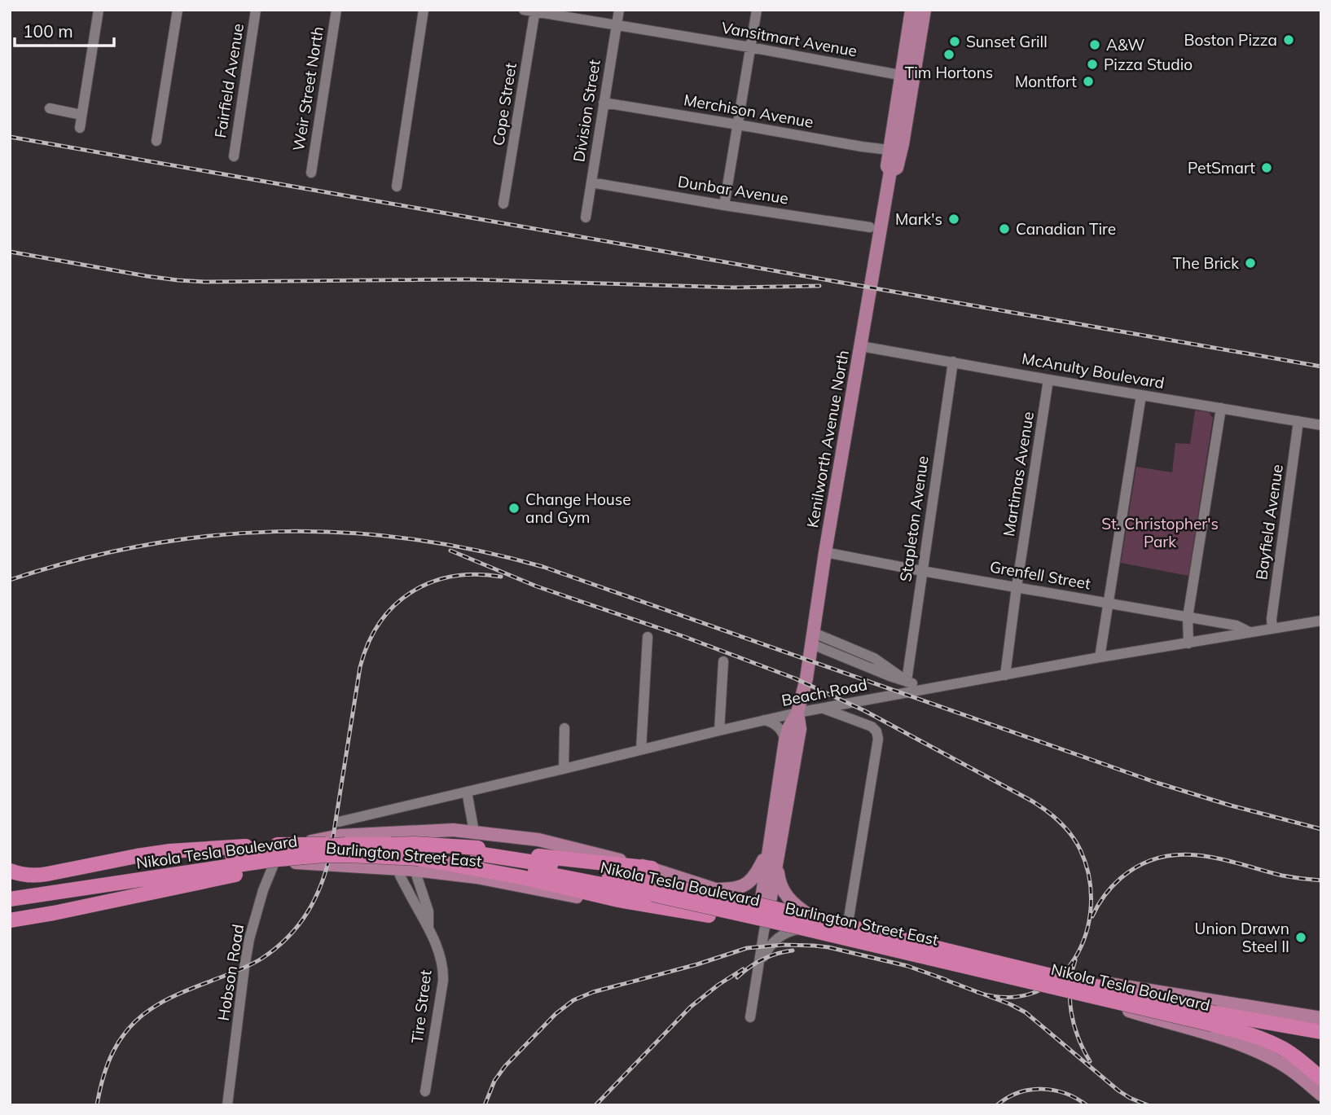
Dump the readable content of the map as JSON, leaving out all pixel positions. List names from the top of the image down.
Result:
{
  "streets": {
    "highway": ["Nikola Tesla Boulevard"],
    "main road": ["Kenilworth Avenue North", "Burlington Street East"],
    "street": [
      "Vansitmart Avenue",
      "Fairfield Avenue",
      "Weir Street North",
      "Cope Street",
      "Division Street",
      "Merchison Avenue",
      "Dunbar Avenue",
      "McAnulty Boulevard",
      "Martimas Avenue",
      "Stapleton Avenue",
      "Bayfield Avenue",
      "Grenfell Street",
      "Beach Road",
      "Hobson Road",
      "Tire Street"
    ]
  },
  "crossings": [
    ["Vansitmart Avenue", "Cope Street"],
    ["Vansitmart Avenue", "Division Street"],
    ["Vansitmart Avenue", "Kenilworth Avenue North"],
    ["Division Street", "Merchison Avenue"],
    ["Division Street", "Dunbar Avenue"],
    ["Merchison Avenue", "Kenilworth Avenue North"],
    ["McAnulty Boulevard", "Kenilworth Avenue North"],
    ["McAnulty Boulevard", "Martimas Avenue"],
    ["McAnulty Boulevard", "Stapleton Avenue"],
    ["McAnulty Boulevard", "Bayfield Avenue"],
    ["Kenilworth Avenue North", "Grenfell Street"],
    ["Kenilworth Avenue North", "Beach Road"],
    ["Kenilworth Avenue North", "Burlington Street East"],
    ["Martimas Avenue", "Grenfell Street"],
    ["Martimas Avenue", "Beach Road"],
    ["Stapleton Avenue", "Grenfell Street"],
    ["Bayfield Avenue", "Beach Road"],
    ["Grenfell Street", "Beach Road"],
    ["Nikola Tesla Boulevard", "Burlington Street East"],
    ["Nikola Tesla Boulevard", "Tire Street"],
    ["Burlington Street East", "Hobson Road"],
    ["Burlington Street East", "Tire Street"]
  ],
  "parks": ["St. Christopher's Park"],
  "places": [
    "Boston Pizza",
    "Sunset Grill",
    "A&W",
    "Tim Hortons",
    "Pizza Studio",
    "Montfort",
    "PetSmart",
    "Mark's",
    "Canadian Tire",
    "The Brick",
    "Change House and Gym",
    "Union Drawn Steel II"
  ],
  "scale_bar": "100 m"
}
